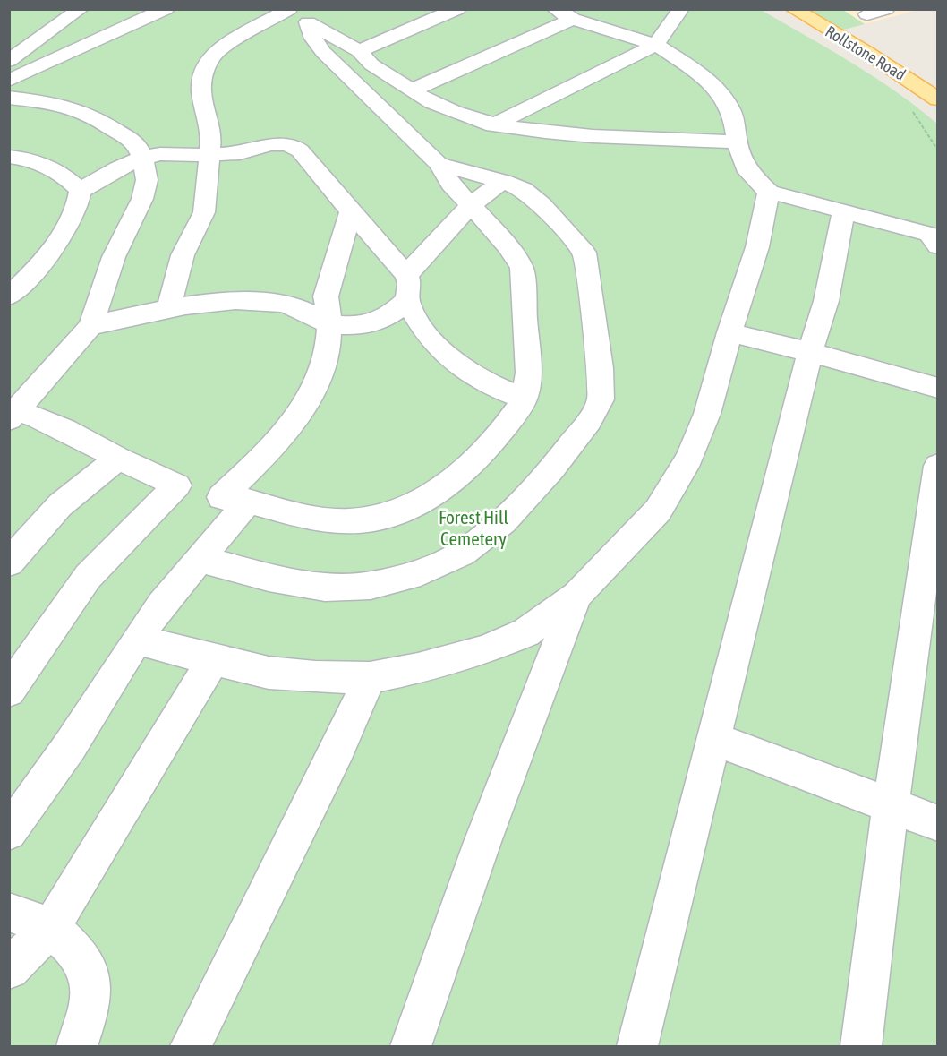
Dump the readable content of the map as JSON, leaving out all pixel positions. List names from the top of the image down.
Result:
{
  "streets": {
    "main road": ["Rollstone Road"]
  },
  "parks": ["Forest Hill Cemetery"]
}
